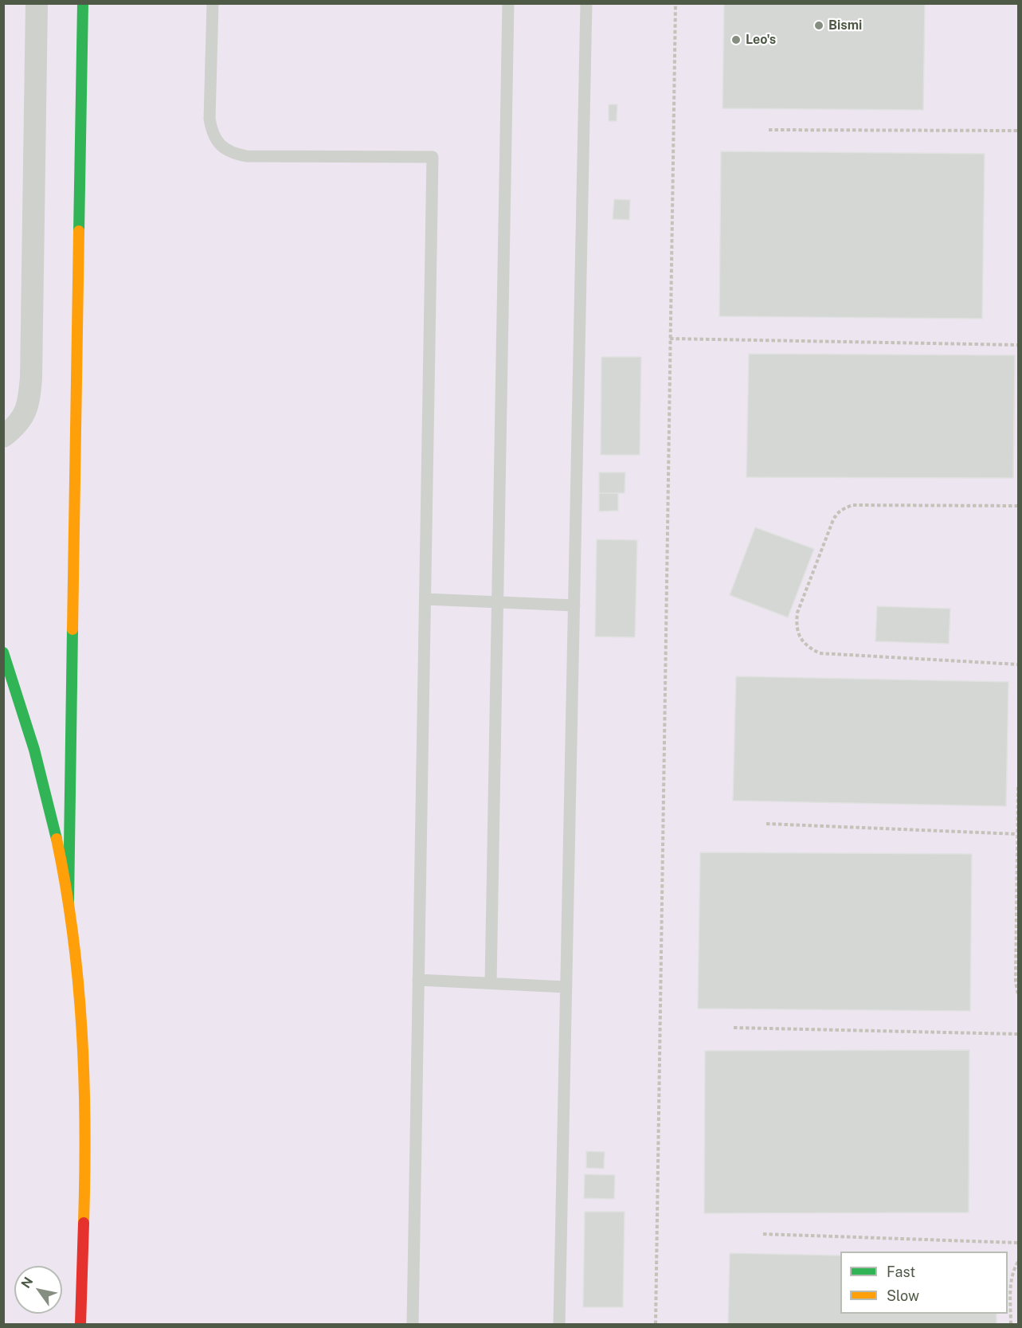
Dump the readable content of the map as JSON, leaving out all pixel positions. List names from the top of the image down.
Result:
{
  "places": ["Bismi", "Leo's"],
  "legend": ["Fast", "Slow"],
  "north": "top left"
}
